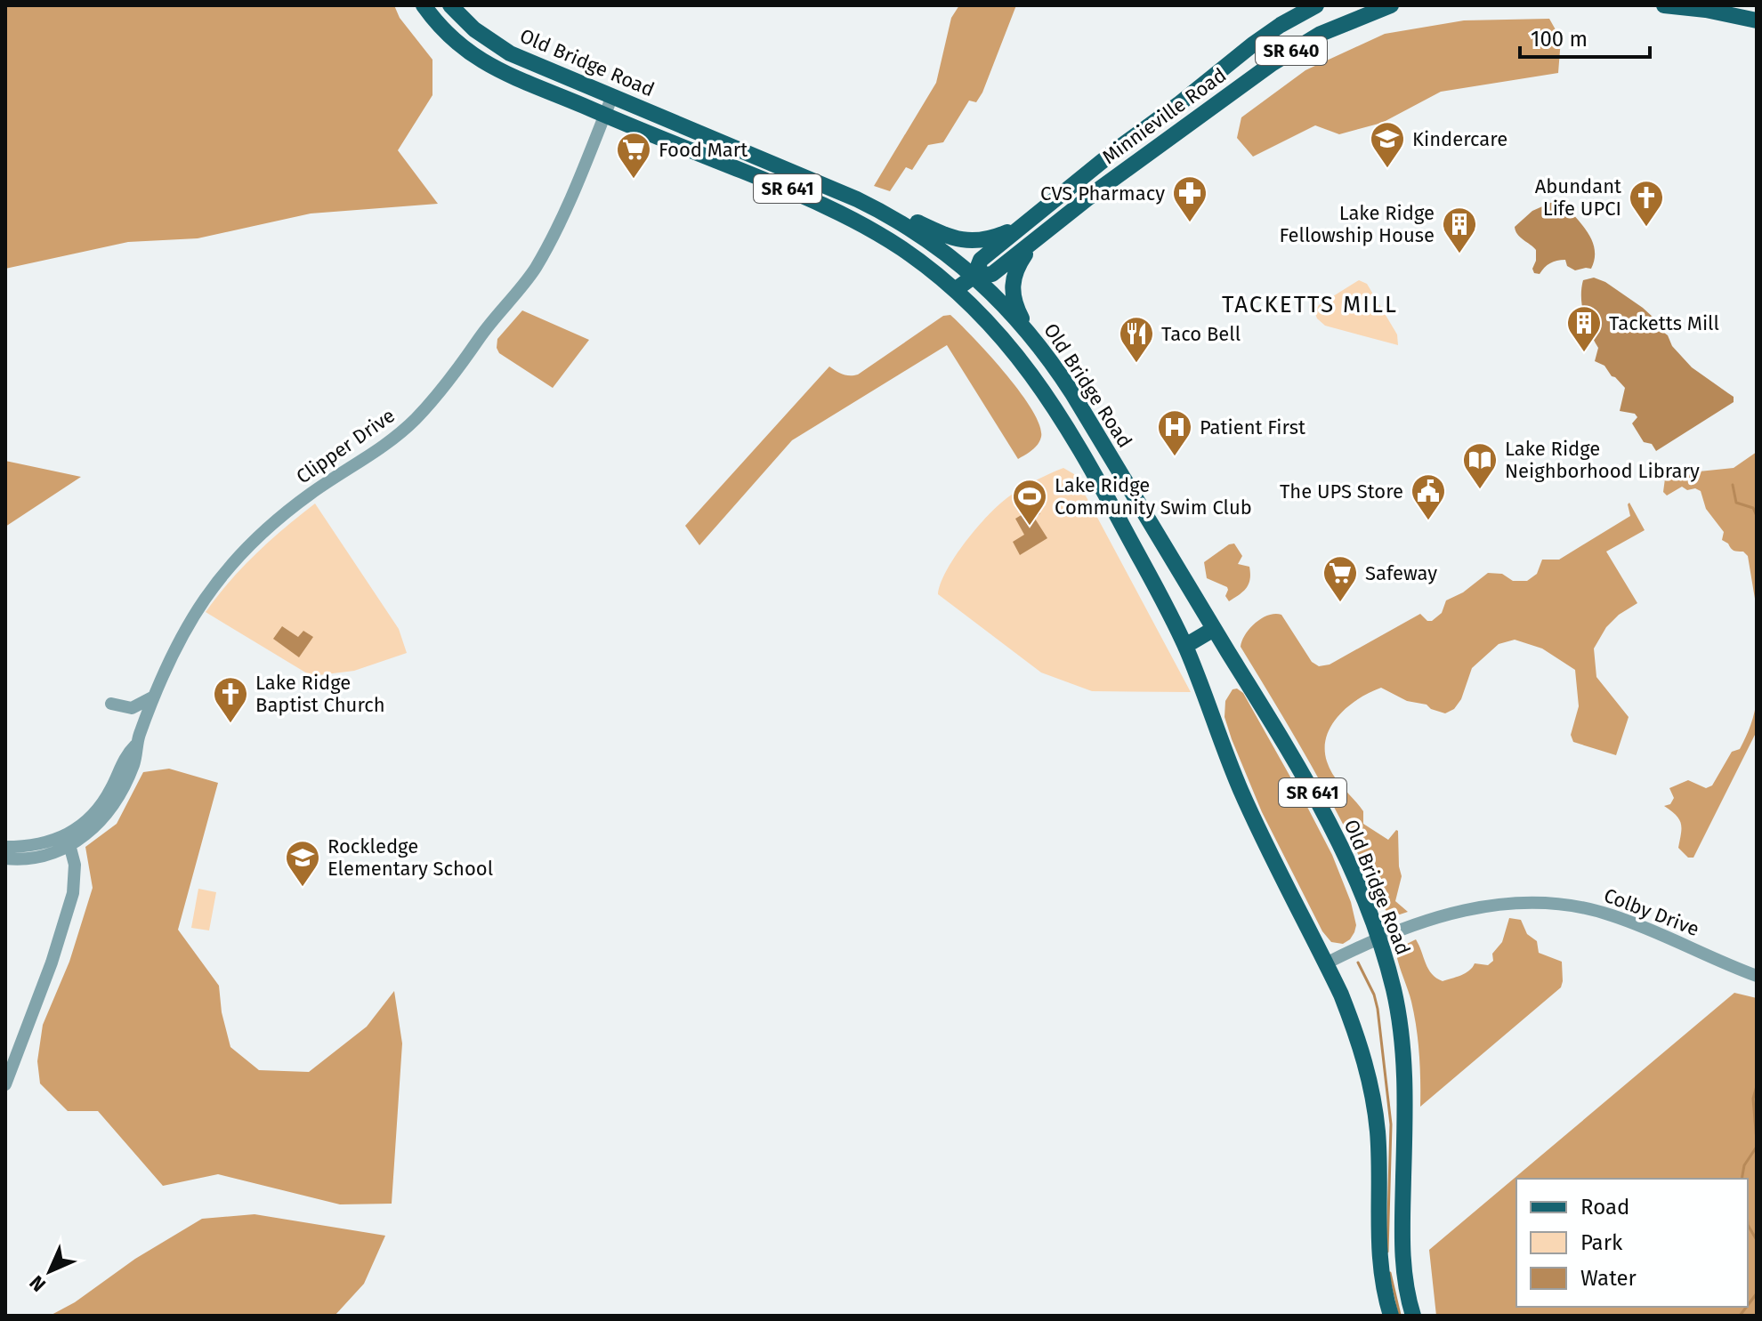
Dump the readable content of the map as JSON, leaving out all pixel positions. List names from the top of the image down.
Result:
{
  "streets": {
    "main road": [
      "SR 640",
      "Old Bridge Road",
      "Minnieville Road",
      "SR 641"
    ],
    "street": ["Clipper Drive", "Colby Drive"]
  },
  "crossings": [
    ["Old Bridge Road", "Minnieville Road"],
    ["Old Bridge Road", "Clipper Drive"],
    ["Old Bridge Road", "Colby Drive"]
  ],
  "districts": ["TACKETTS MILL"],
  "places": {
    "school or university": ["Kindercare", "Rockledge Elementary School"],
    "supermarket": ["Food Mart", "Safeway"],
    "pharmacy": ["CVS Pharmacy"],
    "church": ["Abundant Life UPCI", "Lake Ridge Baptist Church"],
    "building": ["Lake Ridge Fellowship House", "Tacketts Mill"],
    "restaurant": ["Taco Bell"],
    "hospital": ["Patient First"],
    "library": ["Lake Ridge Neighborhood Library"],
    "public building": ["The UPS Store"],
    "sports": ["Lake Ridge Community Swim Club"]
  },
  "legend": ["Road", "Park", "Water"],
  "scale_bar": "100 m",
  "north": "bottom left"
}
